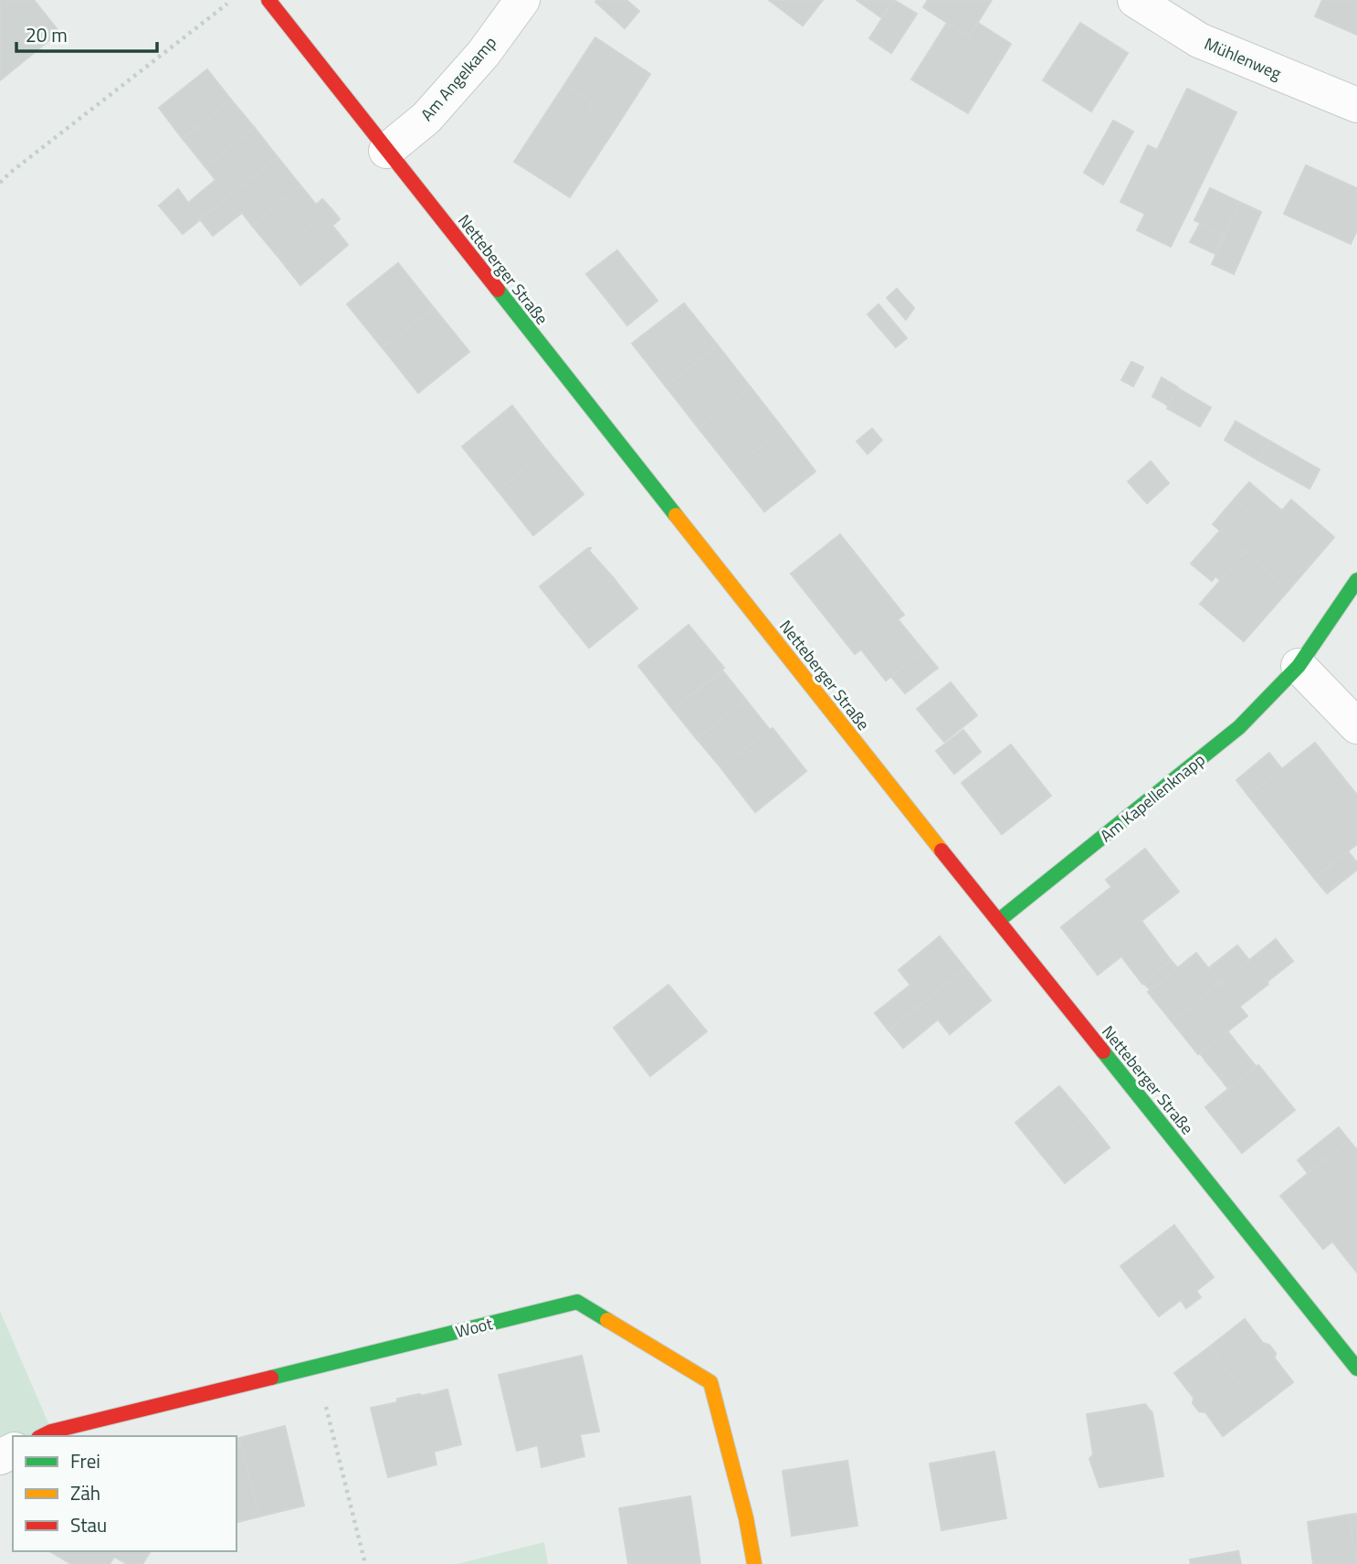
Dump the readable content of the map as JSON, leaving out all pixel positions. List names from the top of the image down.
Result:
{
  "streets": {
    "street": [
      "Mühlenweg",
      "Am Angelkamp",
      "Netteberger Straße",
      "Am Kapellenknapp",
      "Woot"
    ]
  },
  "crossings": [
    ["Am Angelkamp", "Netteberger Straße"],
    ["Netteberger Straße", "Am Kapellenknapp"]
  ],
  "legend": ["Frei", "Zäh", "Stau"],
  "scale_bar": "20 m"
}
